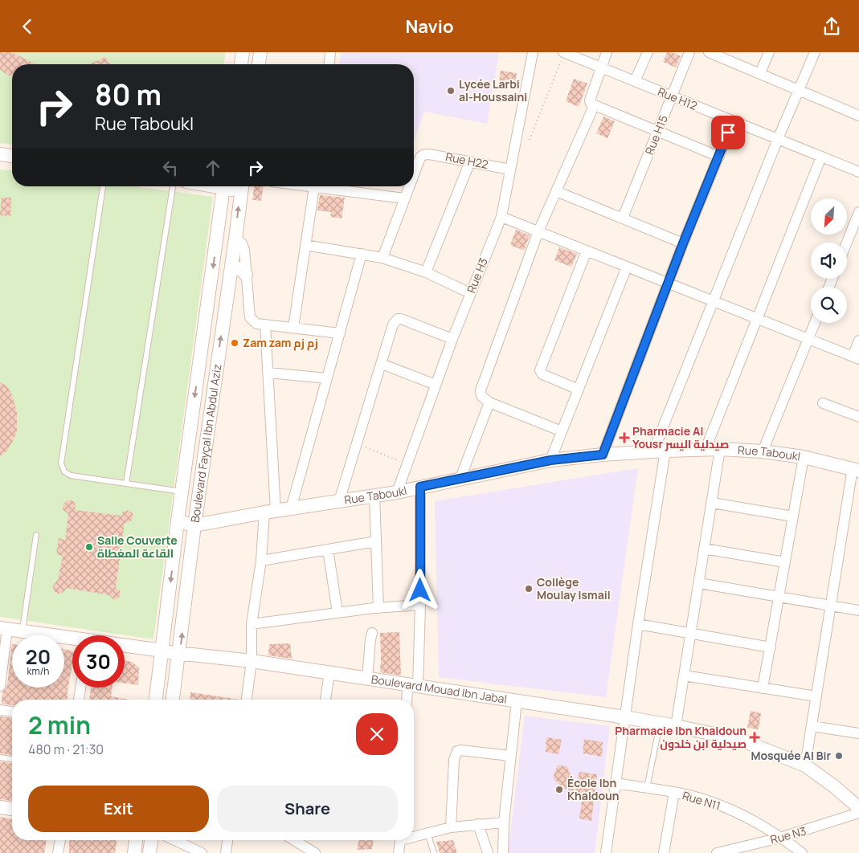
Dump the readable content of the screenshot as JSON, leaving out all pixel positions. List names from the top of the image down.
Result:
{
  "streets": {
    "main road": ["Boulevard Fayçal Ibn Abdul Aziz", "Rue Taboukl", "Boulevard Mouad Ibn Jabal"],
    "street": [
      "Rue H12",
      "Rue H15",
      "Rue H22",
      "Rue H3",
      "Rue N11",
      "Rue N3"
    ]
  },
  "crossings": [
    ["Rue H12", "Rue H15"],
    ["Rue H22", "Rue H3"],
    ["Rue H3", "Rue Taboukl"],
    ["Boulevard Fayçal Ibn Abdul Aziz", "Rue Taboukl"],
    ["Boulevard Fayçal Ibn Abdul Aziz", "Boulevard Mouad Ibn Jabal"],
    ["Rue N11", "Rue N3"]
  ],
  "places": {
    "other": [
      "Lycée Larbi al-Houssaini",
      "Zam zam زم زم",
      "Salle Couverte القاعة المغطاة",
      "Collège Moulay Ismail",
      "Mosquée Al Bir",
      "École Ibn Khaldoun"
    ],
    "health": ["Pharmacie Al Yousr صيدلية اليسر", "Pharmacie Ibn Khaldoun صيدلية ابن خلدون"]
  },
  "north": "bottom left",
  "page": {
    "header": "Navio",
    "turn": ["80 m", "Rue Taboukl"],
    "speed": "20 km/h",
    "limit": "30",
    "heading": ["2 min", "480 m · 21:30"],
    "buttons": ["Exit", "Share"]
  }
}
